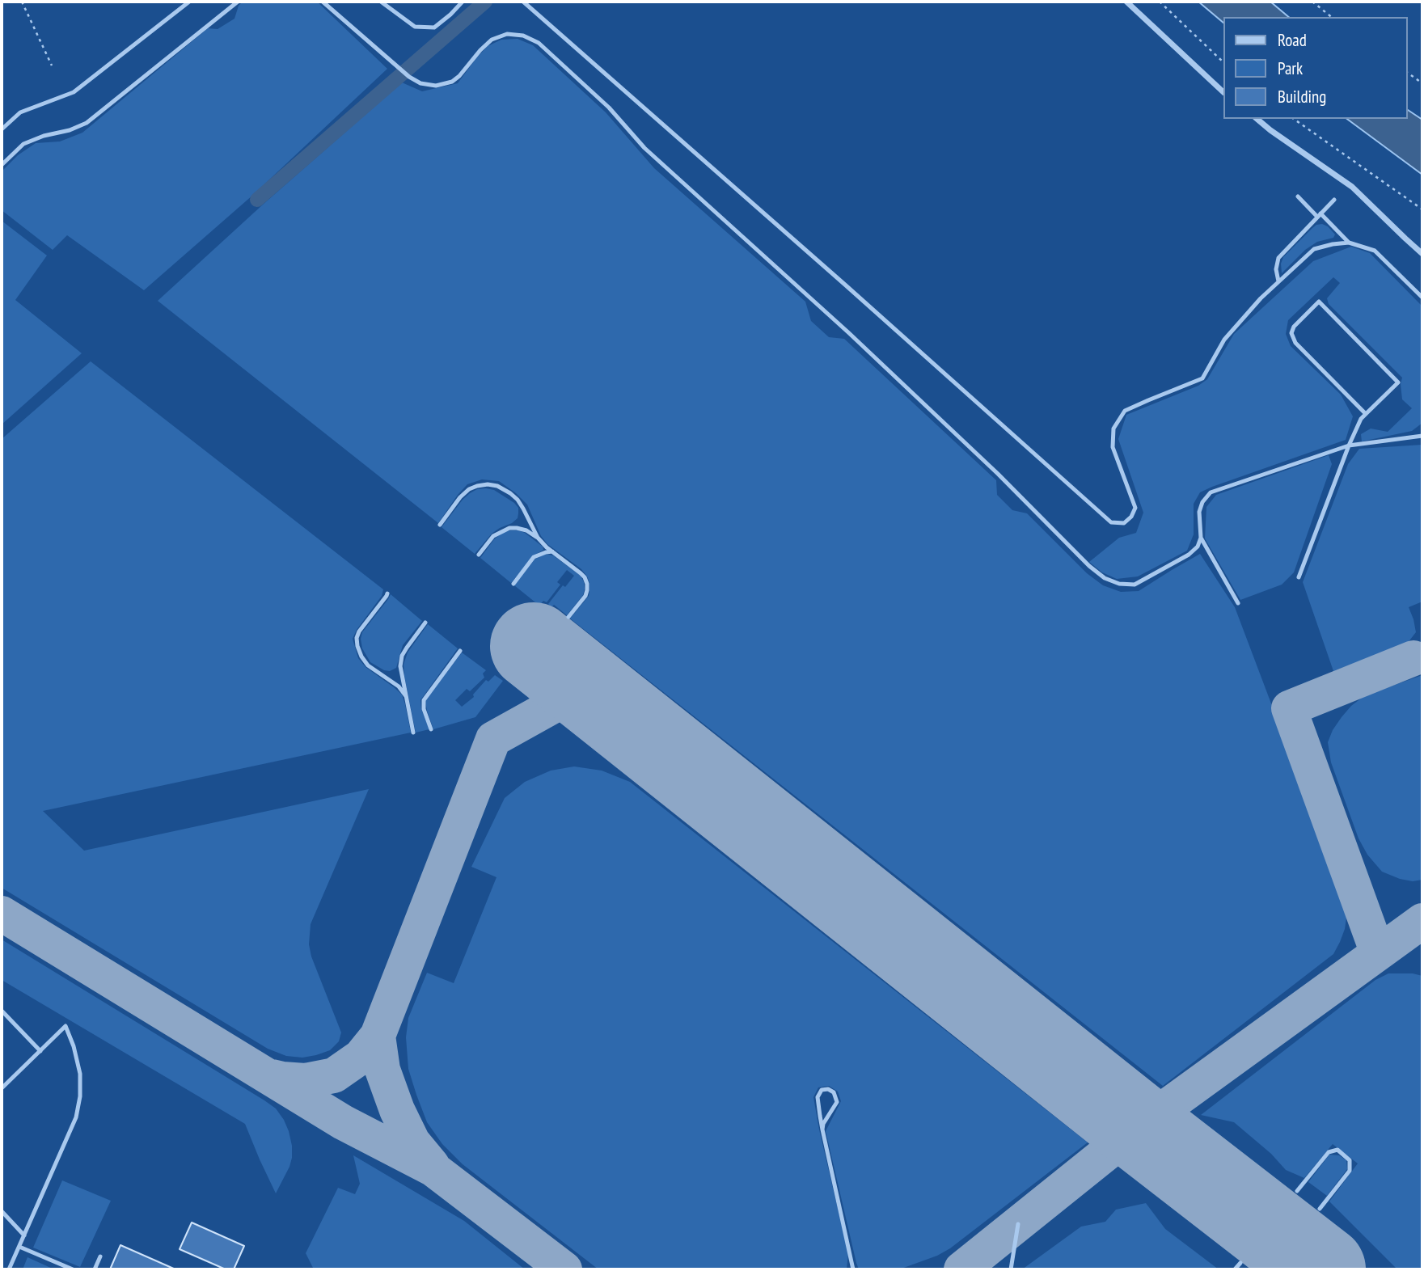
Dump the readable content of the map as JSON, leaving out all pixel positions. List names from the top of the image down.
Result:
{
  "legend": ["Road", "Park", "Building"]
}
